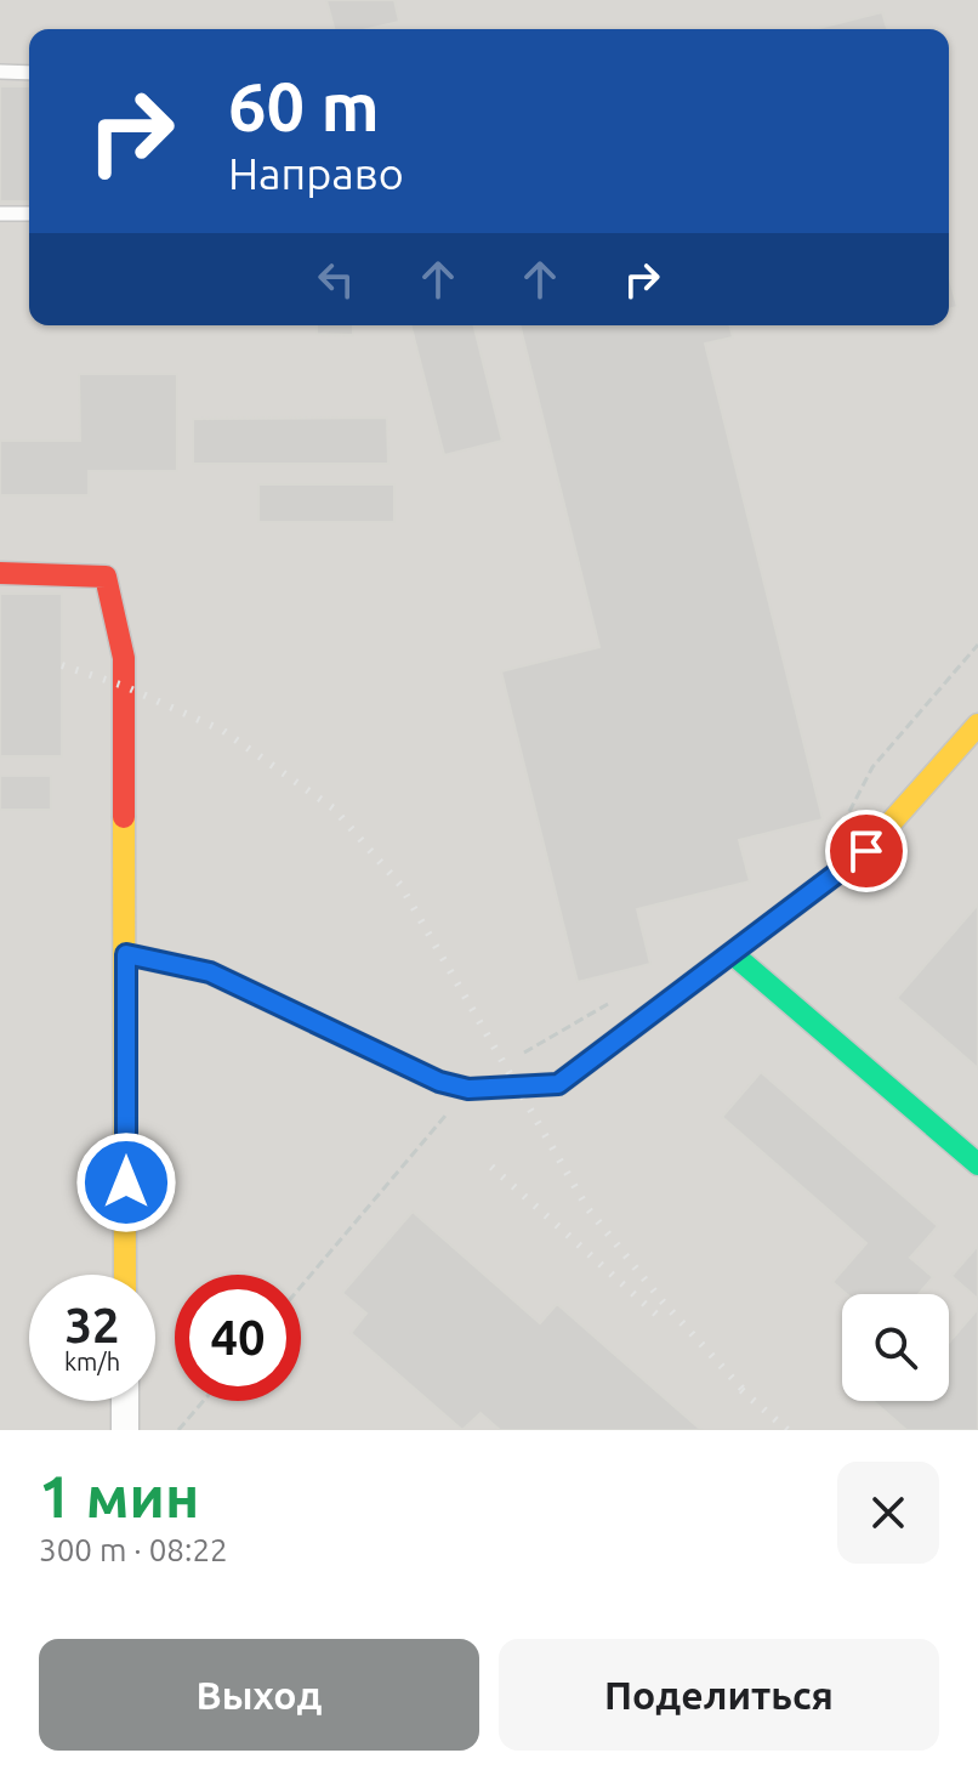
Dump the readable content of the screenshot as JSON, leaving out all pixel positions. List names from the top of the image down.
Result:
{
  "page": {
    "turn": ["60 m", "Направо"],
    "speed": "32 km/h",
    "limit": "40",
    "heading": ["1 мин", "300 m · 08:22"],
    "buttons": ["Выход", "Поделиться"]
  }
}
